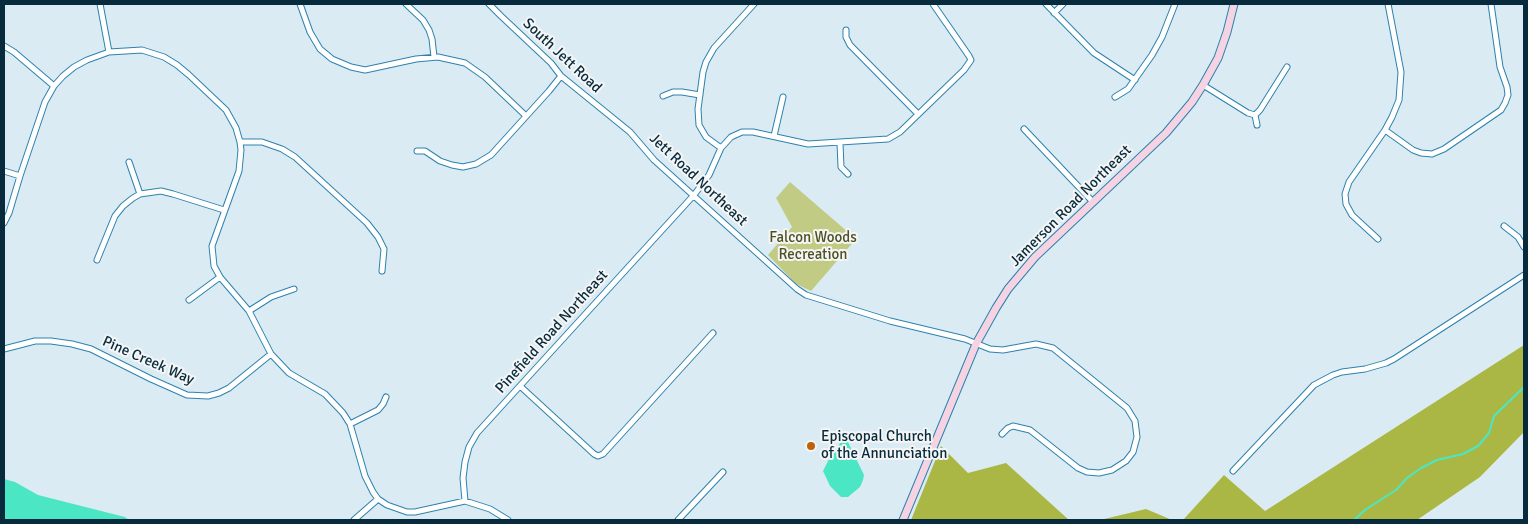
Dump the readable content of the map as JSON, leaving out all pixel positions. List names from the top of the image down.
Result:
{
  "streets": {
    "street": [
      "South Jett Road",
      "Jett Road Northeast",
      "Jamerson Road Northeast",
      "Pinefield Road Northeast",
      "Pine Creek Way"
    ]
  },
  "crossings": [
    ["South Jett Road", "Jett Road Northeast"],
    ["Jett Road Northeast", "Jamerson Road Northeast"],
    ["Jett Road Northeast", "Pinefield Road Northeast"]
  ],
  "parks": ["Falcon Woods Recreation"],
  "places": ["Episcopal Church of the Annunciation"]
}
